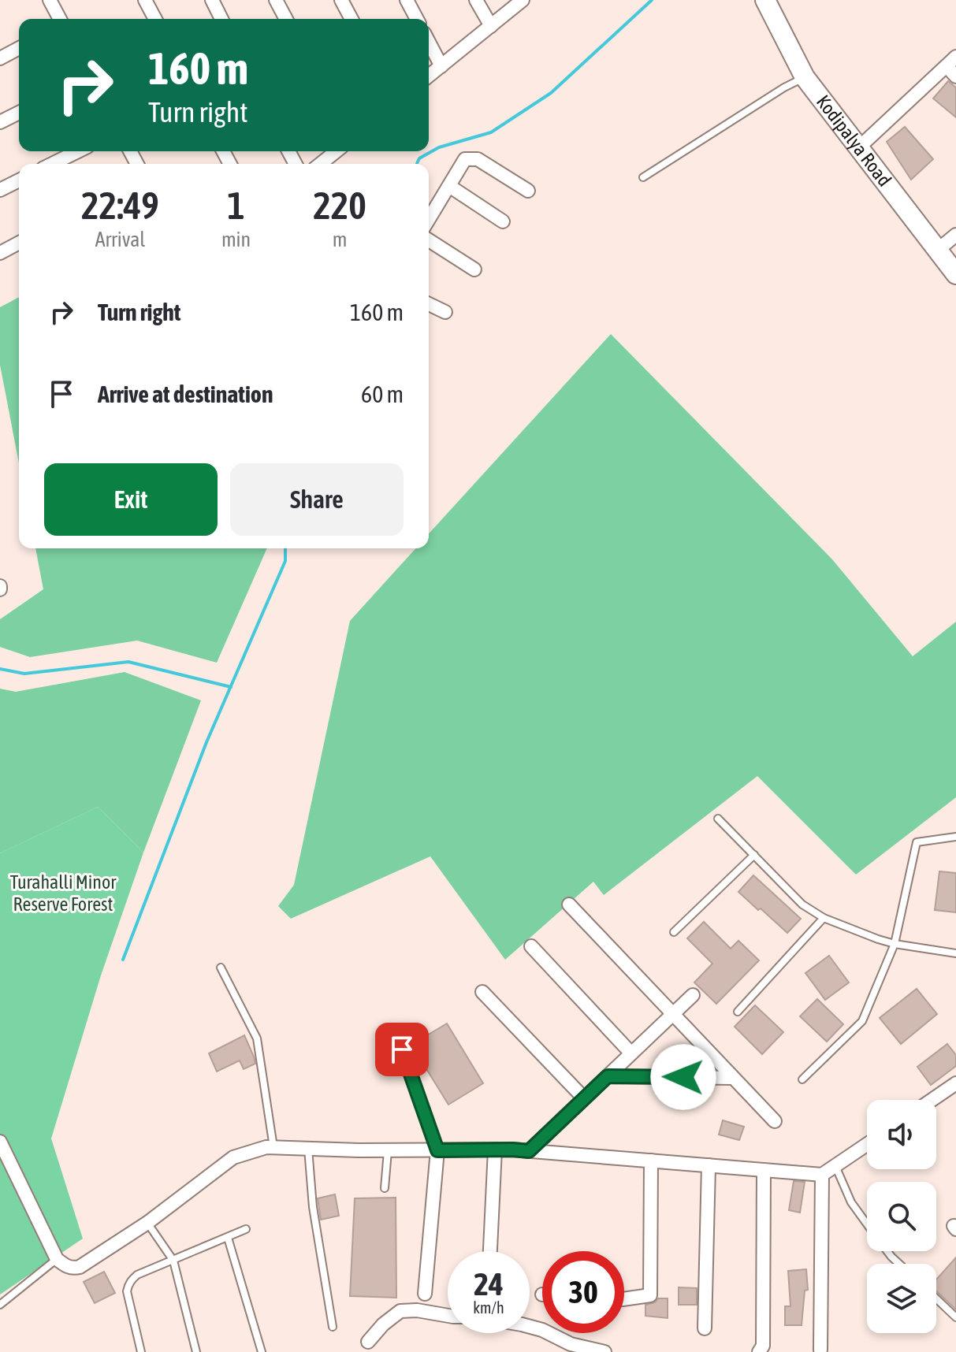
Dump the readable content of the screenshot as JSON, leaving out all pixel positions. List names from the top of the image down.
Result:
{
  "streets": {
    "main road": ["Kodipalya Road"]
  },
  "parks": ["Turahalli Minor Reserve Forest"],
  "page": {
    "turn": ["160 m", "Turn right"],
    "eta": [
      "22:49",
      "Arrival",
      "1",
      "min",
      "220",
      "m"
    ],
    "list": [
      {
        "name": "Turn right",
        "value": "160 m"
      },
      {
        "name": "Arrive at destination",
        "value": "60 m"
      }
    ],
    "buttons": ["Exit", "Share"],
    "speed": "24 km/h",
    "limit": "30"
  }
}
